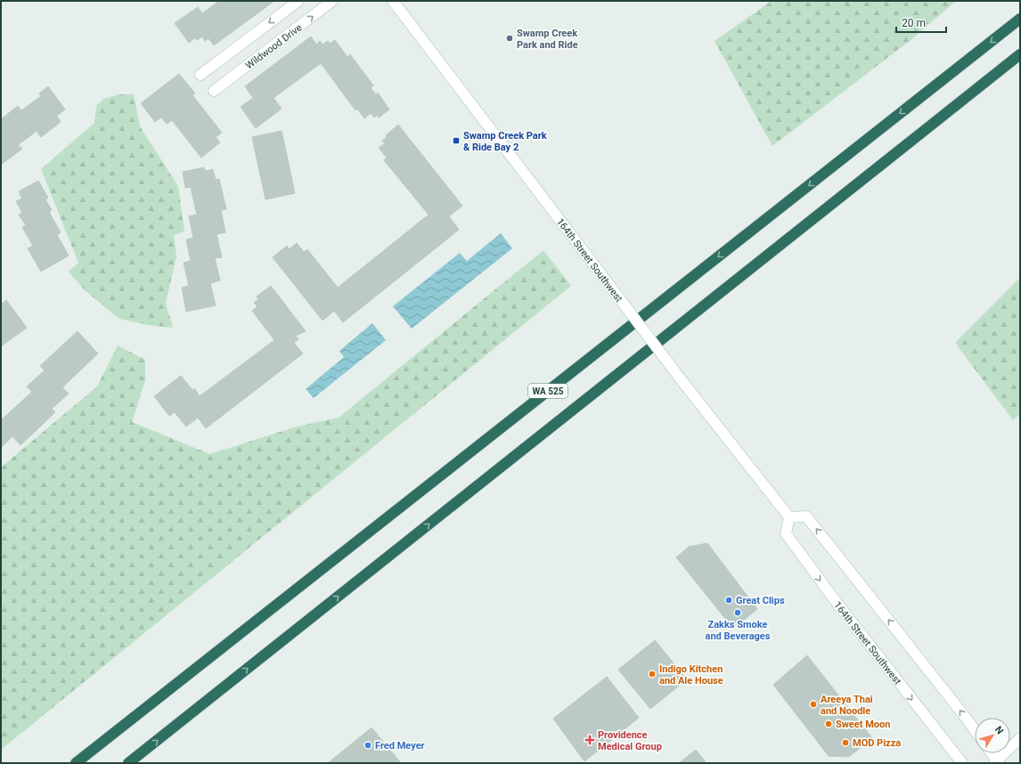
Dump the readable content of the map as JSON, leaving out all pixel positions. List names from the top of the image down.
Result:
{
  "streets": {
    "highway": ["WA 525"],
    "main road": ["Wildwood Drive", "164th Street Southwest"]
  },
  "places": {
    "other": [
      "Swamp Creek Park and Ride",
      "Great Clips",
      "Zakks Smoke and Beverages",
      "Indigo Kitchen and Ale House",
      "Areeya Thai and Noodle",
      "Sweet Moon",
      "MOD Pizza",
      "Fred Meyer"
    ],
    "transit": ["Swamp Creek Park & Ride Bay 2"],
    "health": ["Providence Medical Group"]
  },
  "scale_bar": "20 m",
  "north": "top right"
}
